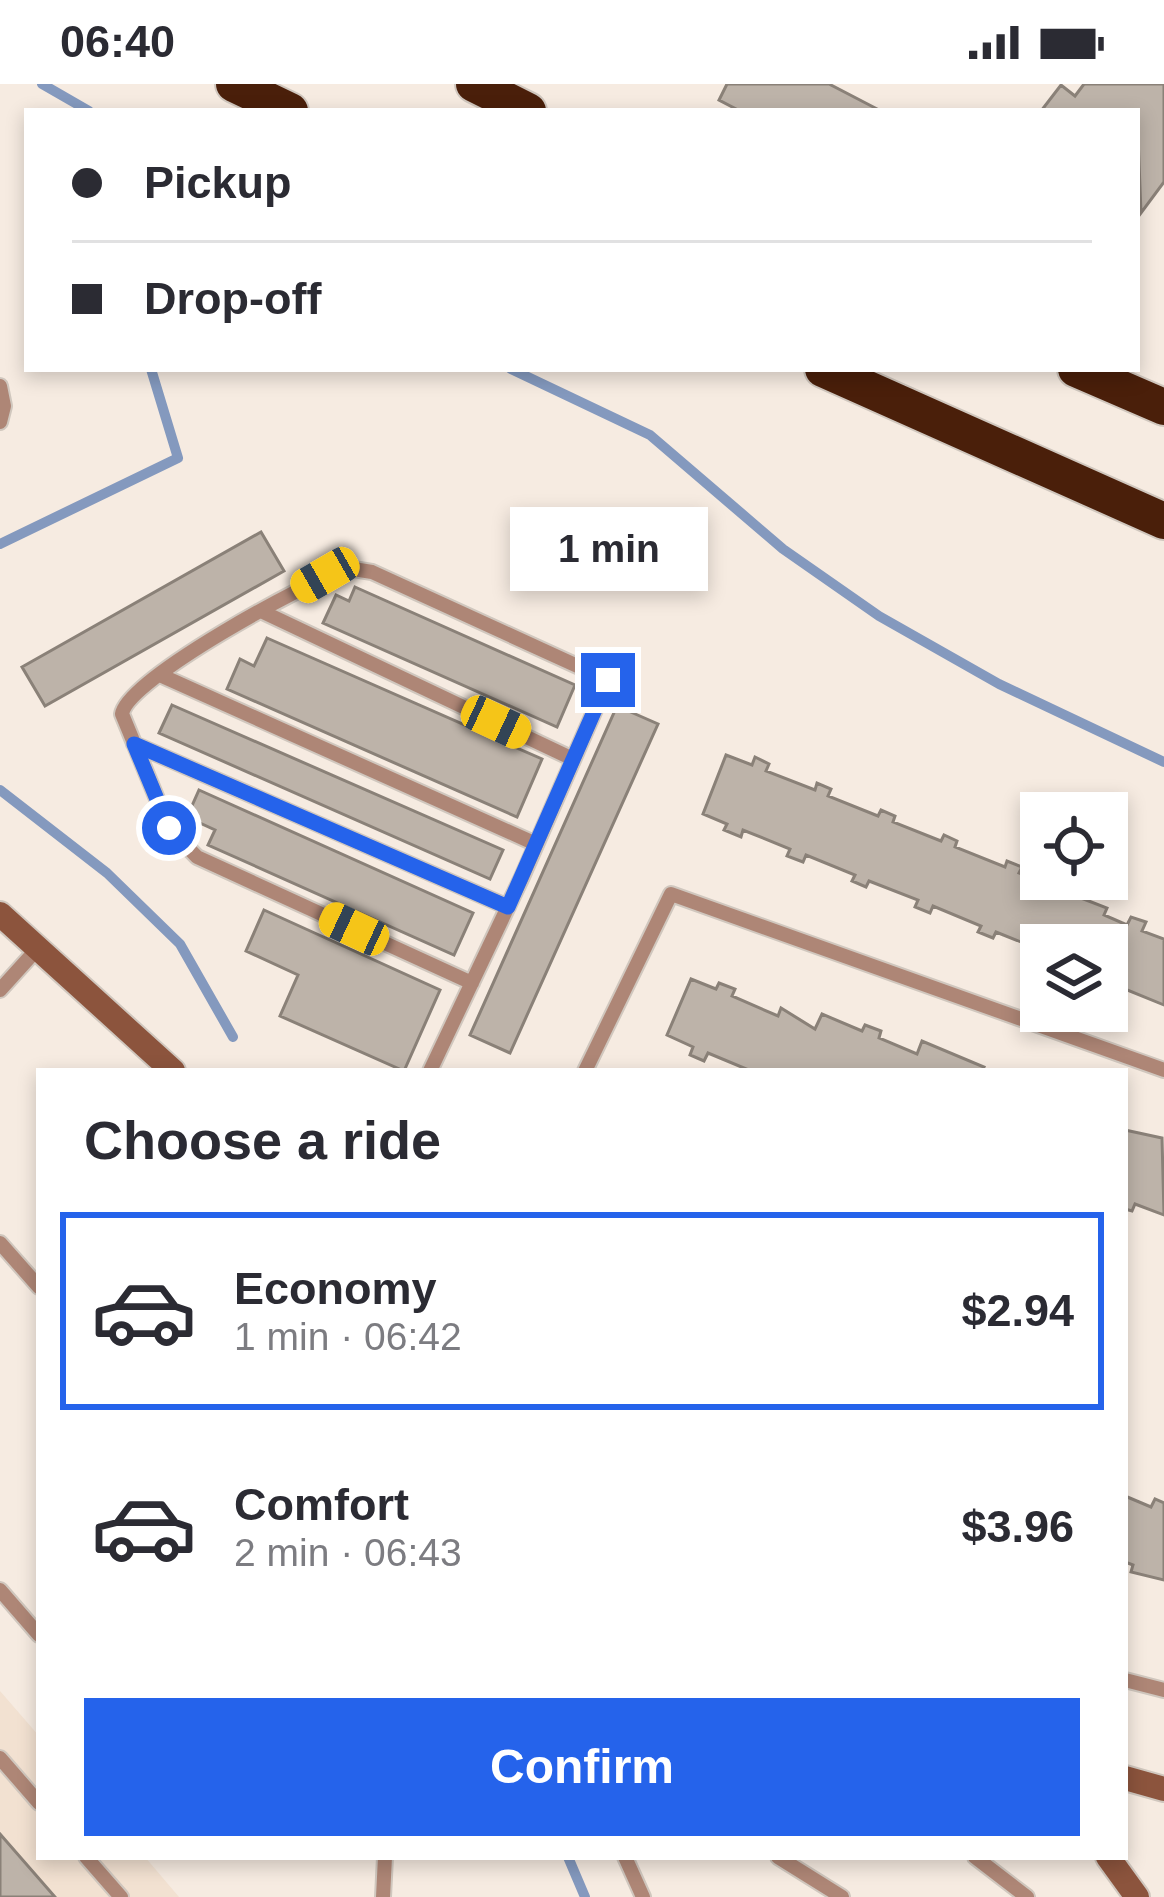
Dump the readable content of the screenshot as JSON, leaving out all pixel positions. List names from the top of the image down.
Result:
{
  "page": {
    "status": "06:40",
    "banner": ["Pickup", "Drop-off"],
    "bubble": "1 min",
    "heading": "Choose a ride",
    "list": [
      {
        "name": "Economy",
        "note": "1 min · 06:42",
        "value": "$2.94"
      },
      {
        "name": "Comfort",
        "note": "2 min · 06:43",
        "value": "$3.96"
      }
    ],
    "buttons": "Confirm"
  }
}
